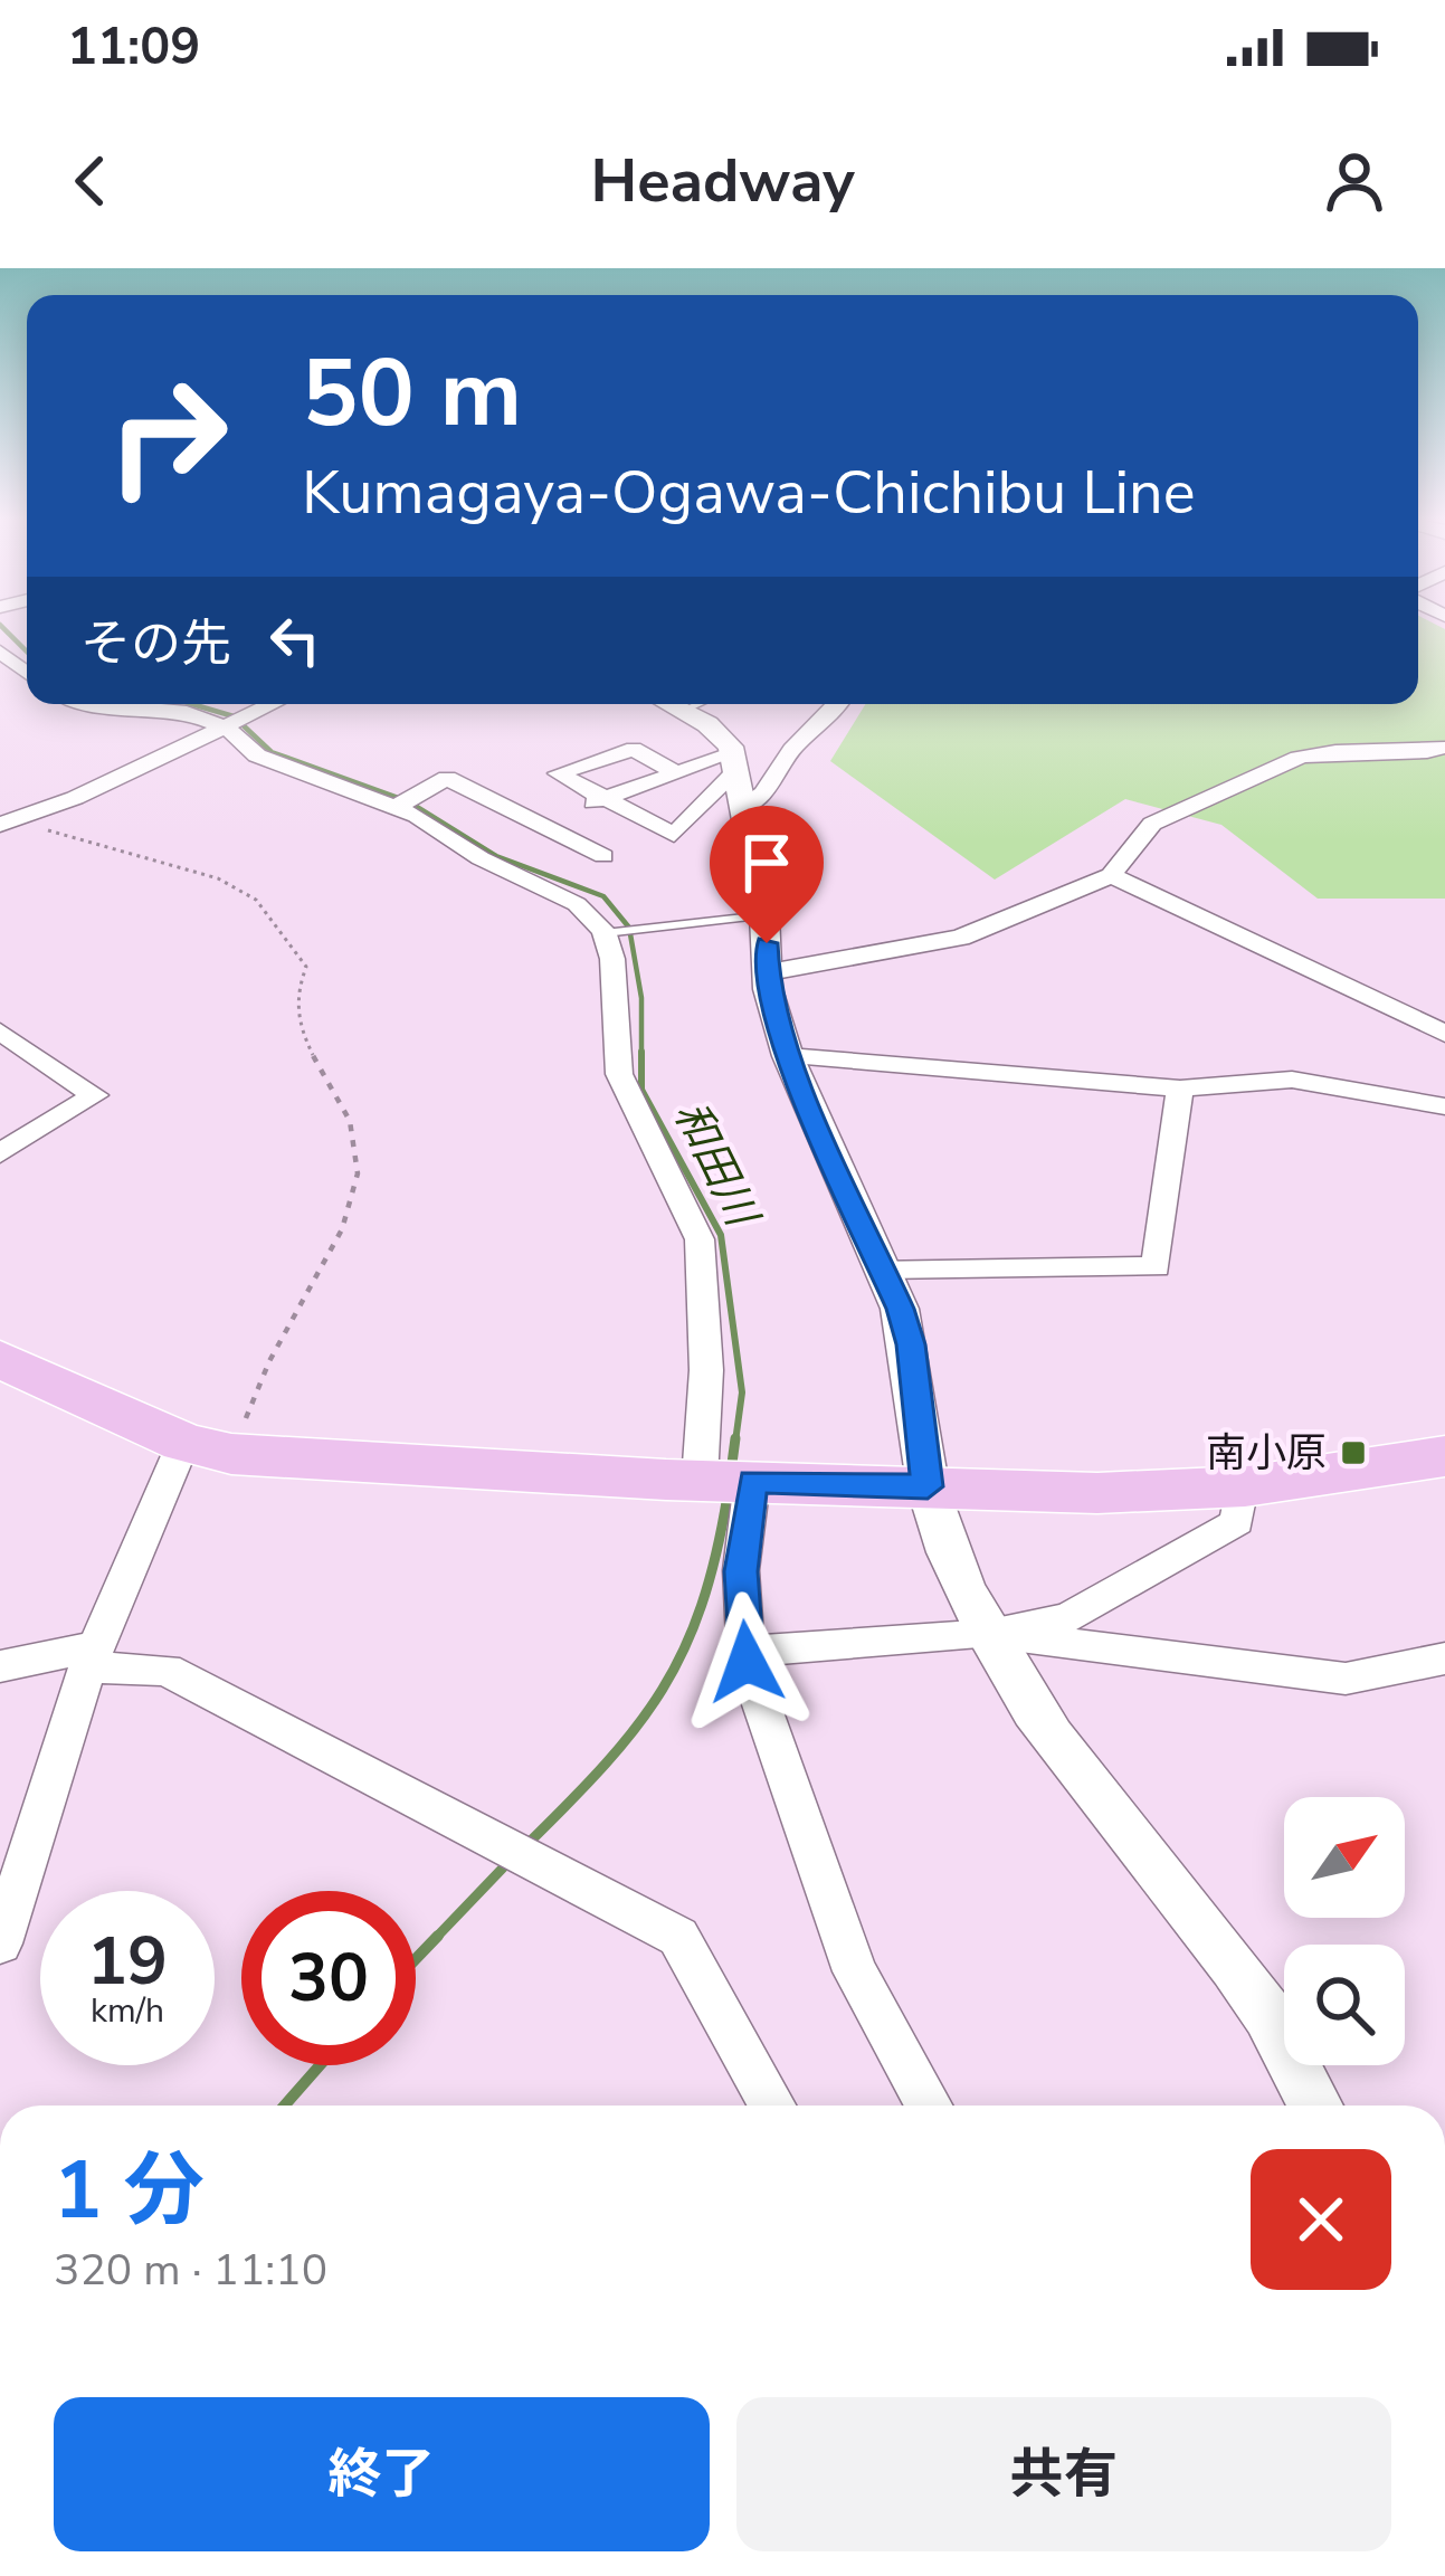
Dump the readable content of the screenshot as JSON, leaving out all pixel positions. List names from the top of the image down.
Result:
{
  "water": ["和田川"],
  "places": {
    "transit": ["南小原"]
  },
  "north": "top right",
  "page": {
    "status": "11:09",
    "header": "Headway",
    "turn": ["50 m", "Kumagaya-Ogawa-Chichibu Line"],
    "then": "その先",
    "speed": "19 km/h",
    "limit": "30",
    "heading": ["1 分", "320 m · 11:10"],
    "buttons": ["終了", "共有"]
  }
}
